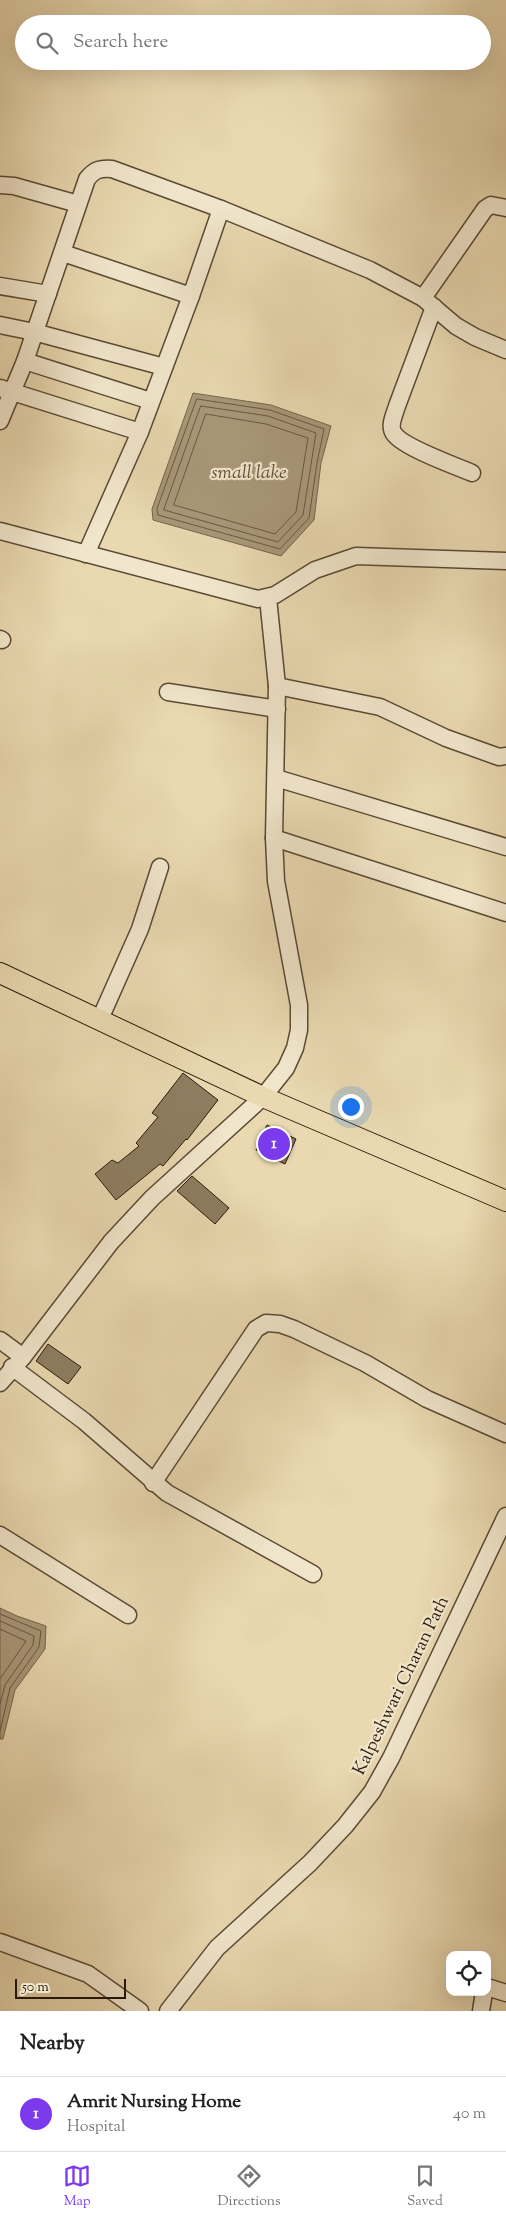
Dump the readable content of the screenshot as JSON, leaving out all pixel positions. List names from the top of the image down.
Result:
{
  "streets": {
    "street": ["Kalpeshwari Charan Path"]
  },
  "water": ["small lake"],
  "scale_bar": "50 m",
  "page": {
    "search": "Search here",
    "pins": "1",
    "scale": "50 m",
    "heading": "Nearby",
    "list": [
      {
        "mark": "1",
        "name": "Amrit Nursing Home",
        "note": "Hospital",
        "value": "40 m"
      }
    ],
    "nav": ["Map", "Directions", "Saved"]
  }
}
